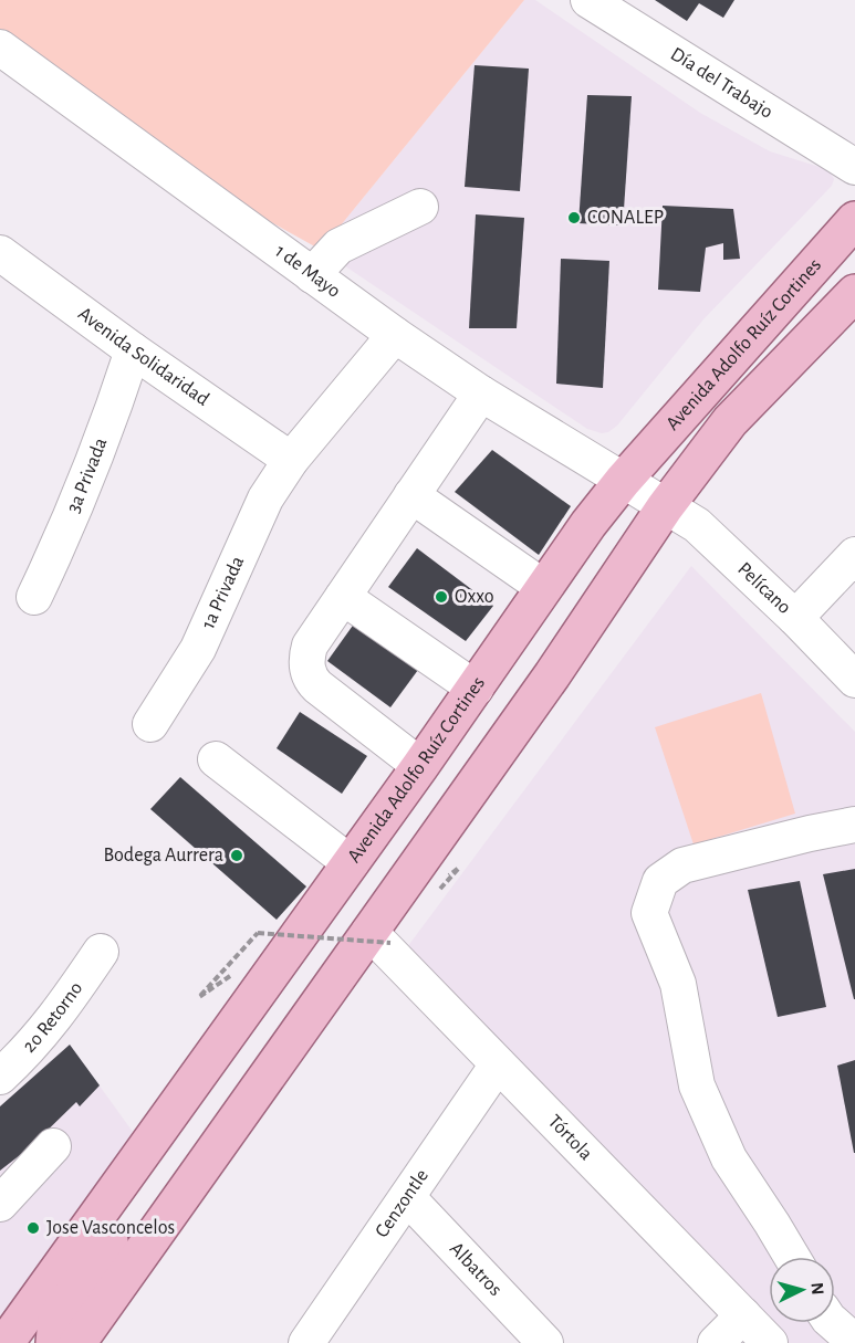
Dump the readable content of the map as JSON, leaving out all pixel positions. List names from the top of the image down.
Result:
{
  "streets": {
    "main road": ["Avenida Adolfo Ruíz Cortines"],
    "street": [
      "Día del Trabajo",
      "1 de Mayo",
      "Avenida Solidaridad",
      "3a Privada",
      "Pelícano",
      "1a Privada",
      "2o Retorno",
      "Tórtola",
      "Cenzontle",
      "Albatros"
    ]
  },
  "crossings": [
    ["1 de Mayo", "Avenida Adolfo Ruíz Cortines"],
    ["1 de Mayo", "Pelícano"],
    ["1 de Mayo", "1a Privada"],
    ["Avenida Adolfo Ruíz Cortines", "Pelícano"],
    ["Avenida Adolfo Ruíz Cortines", "Tórtola"],
    ["Avenida Solidaridad", "3a Privada"],
    ["Avenida Solidaridad", "1a Privada"],
    ["Tórtola", "Cenzontle"],
    ["Cenzontle", "Albatros"]
  ],
  "places": [
    "CONALEP",
    "Oxxo",
    "Bodega Aurrera",
    "Jose Vasconcelos"
  ],
  "north": "right"
}
